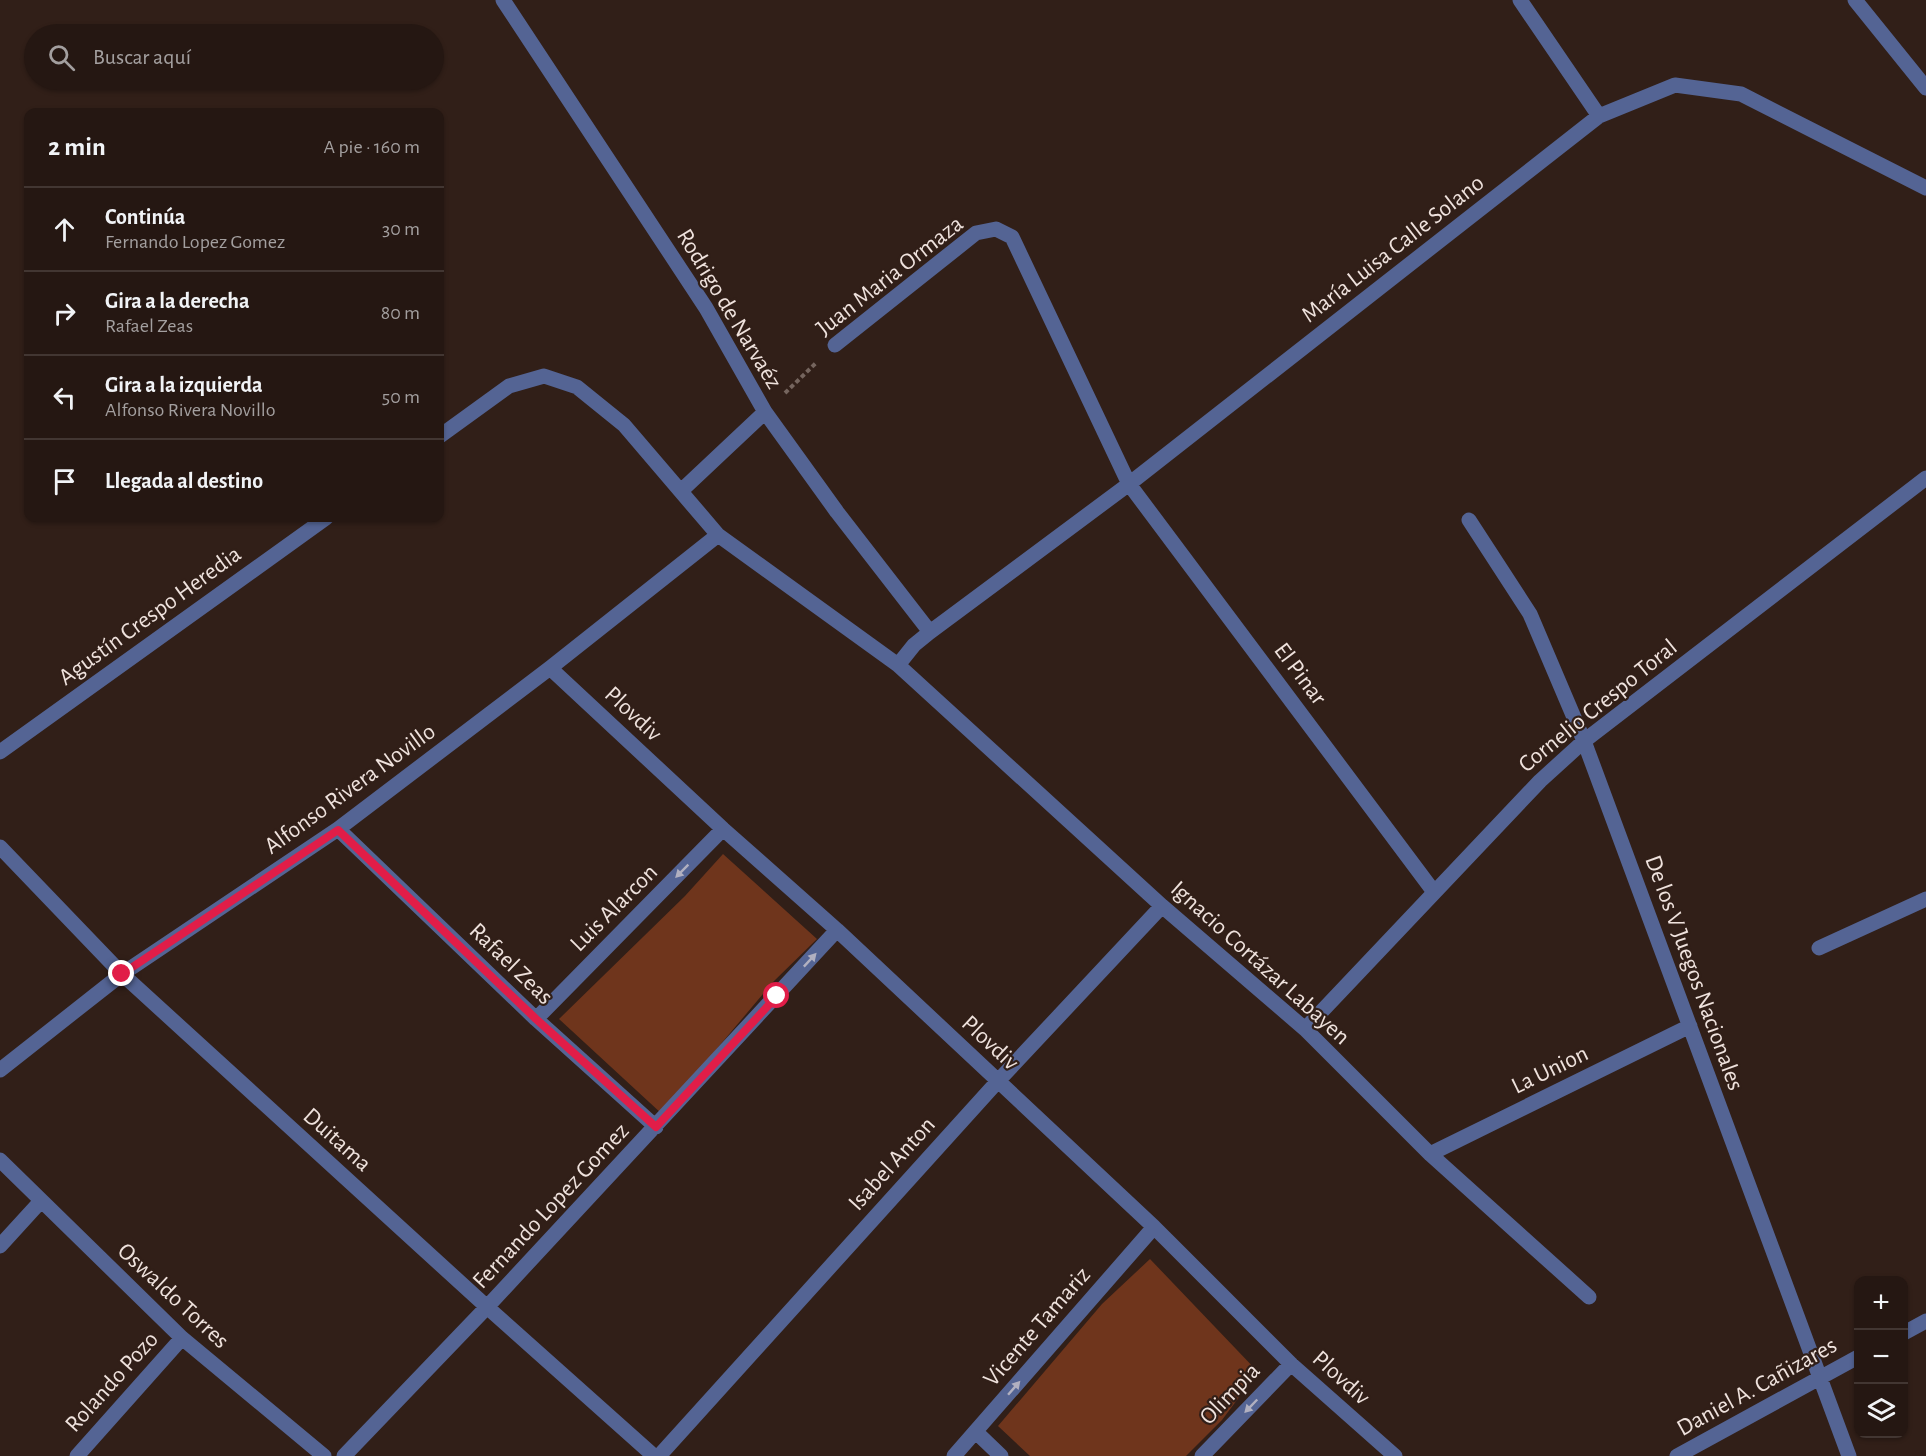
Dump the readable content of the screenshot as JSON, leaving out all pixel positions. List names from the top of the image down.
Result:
{
  "streets": {
    "street": [
      "María Luisa Calle Solano",
      "Juan Maria Ormaza",
      "Rodrigo de Narvaéz",
      "Agustín Crespo Heredia",
      "El Pinar",
      "Cornelio Crespo Toral",
      "Plovdiv",
      "Alfonso Rivera Novillo",
      "Luis Alarcon",
      "Ignacio Cortázar Labayen",
      "Rafael Zeas",
      "De los V Juegos Nacionales",
      "La Union",
      "Duitama",
      "Isabel Anton",
      "Fernando Lopez Gomez",
      "Oswaldo Torres",
      "Vicente Tamariz",
      "Rolando Pozo",
      "Daniel A. Cañizares",
      "Olimpia"
    ]
  },
  "crossings": [
    ["María Luisa Calle Solano", "Juan Maria Ormaza"],
    ["María Luisa Calle Solano", "Rodrigo de Narvaéz"],
    ["María Luisa Calle Solano", "El Pinar"],
    ["Juan Maria Ormaza", "Rodrigo de Narvaéz"],
    ["Juan Maria Ormaza", "El Pinar"],
    ["El Pinar", "Cornelio Crespo Toral"],
    ["Cornelio Crespo Toral", "Ignacio Cortázar Labayen"],
    ["Cornelio Crespo Toral", "De los V Juegos Nacionales"],
    ["Plovdiv", "Alfonso Rivera Novillo"],
    ["Plovdiv", "Luis Alarcon"],
    ["Plovdiv", "Isabel Anton"],
    ["Plovdiv", "Fernando Lopez Gomez"],
    ["Plovdiv", "Vicente Tamariz"],
    ["Plovdiv", "Olimpia"],
    ["Alfonso Rivera Novillo", "Ignacio Cortázar Labayen"],
    ["Alfonso Rivera Novillo", "Rafael Zeas"],
    ["Alfonso Rivera Novillo", "Duitama"],
    ["Luis Alarcon", "Rafael Zeas"],
    ["Ignacio Cortázar Labayen", "La Union"],
    ["Ignacio Cortázar Labayen", "Isabel Anton"],
    ["Rafael Zeas", "Fernando Lopez Gomez"],
    ["De los V Juegos Nacionales", "La Union"],
    ["De los V Juegos Nacionales", "Daniel A. Cañizares"],
    ["Duitama", "Fernando Lopez Gomez"],
    ["Oswaldo Torres", "Rolando Pozo"]
  ],
  "one_way": [
    "Luis Alarcon",
    "Fernando Lopez Gomez",
    "Vicente Tamariz",
    "Olimpia"
  ],
  "page": {
    "search": "Buscar aquí",
    "heading": ["2 min", "A pie · 160 m"],
    "list": [
      ["Continúa", "Fernando Lopez Gomez", "30 m"],
      ["Gira a la derecha", "Rafael Zeas", "80 m"],
      ["Gira a la izquierda", "Alfonso Rivera Novillo", "50 m"],
      "Llegada al destino"
    ],
    "map_buttons": ["+", "−"]
  }
}
